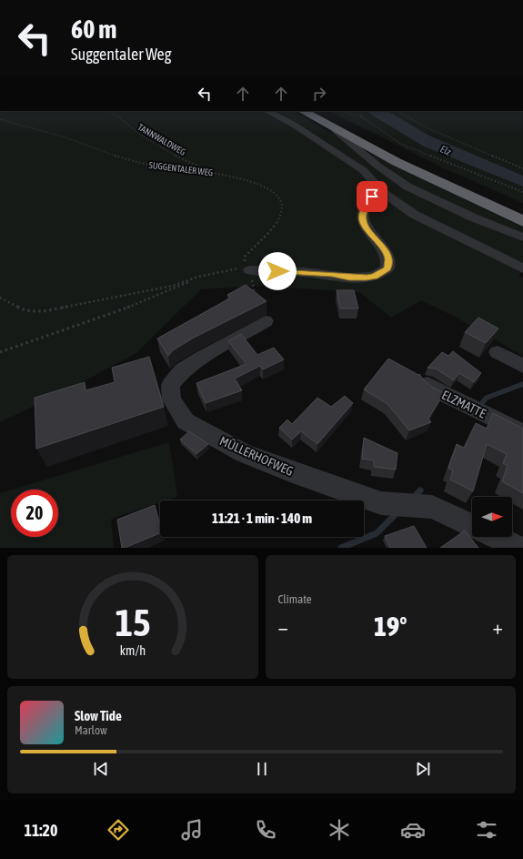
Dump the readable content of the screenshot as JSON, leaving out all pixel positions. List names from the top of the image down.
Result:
{
  "streets": {
    "street": ["ELZMATTE", "MÜLLERHOFWEG"],
    "path": ["TANNWALDWEG", "SUGGENTALER WEG"]
  },
  "crossings": [
    ["TANNWALDWEG", "SUGGENTALER WEG"]
  ],
  "water": ["Elz"],
  "north": "right",
  "page": {
    "turn": ["60 m", "Suggentaler Weg"],
    "limit": "20",
    "trip": "11:21 · 1 min · 140 m",
    "tile": "Climate",
    "heat": ["−", "19°", "+"],
    "song": ["Slow Tide", "Marlow"],
    "tabs": "11:20",
    "gauge": ["15", "km/h"]
  }
}
